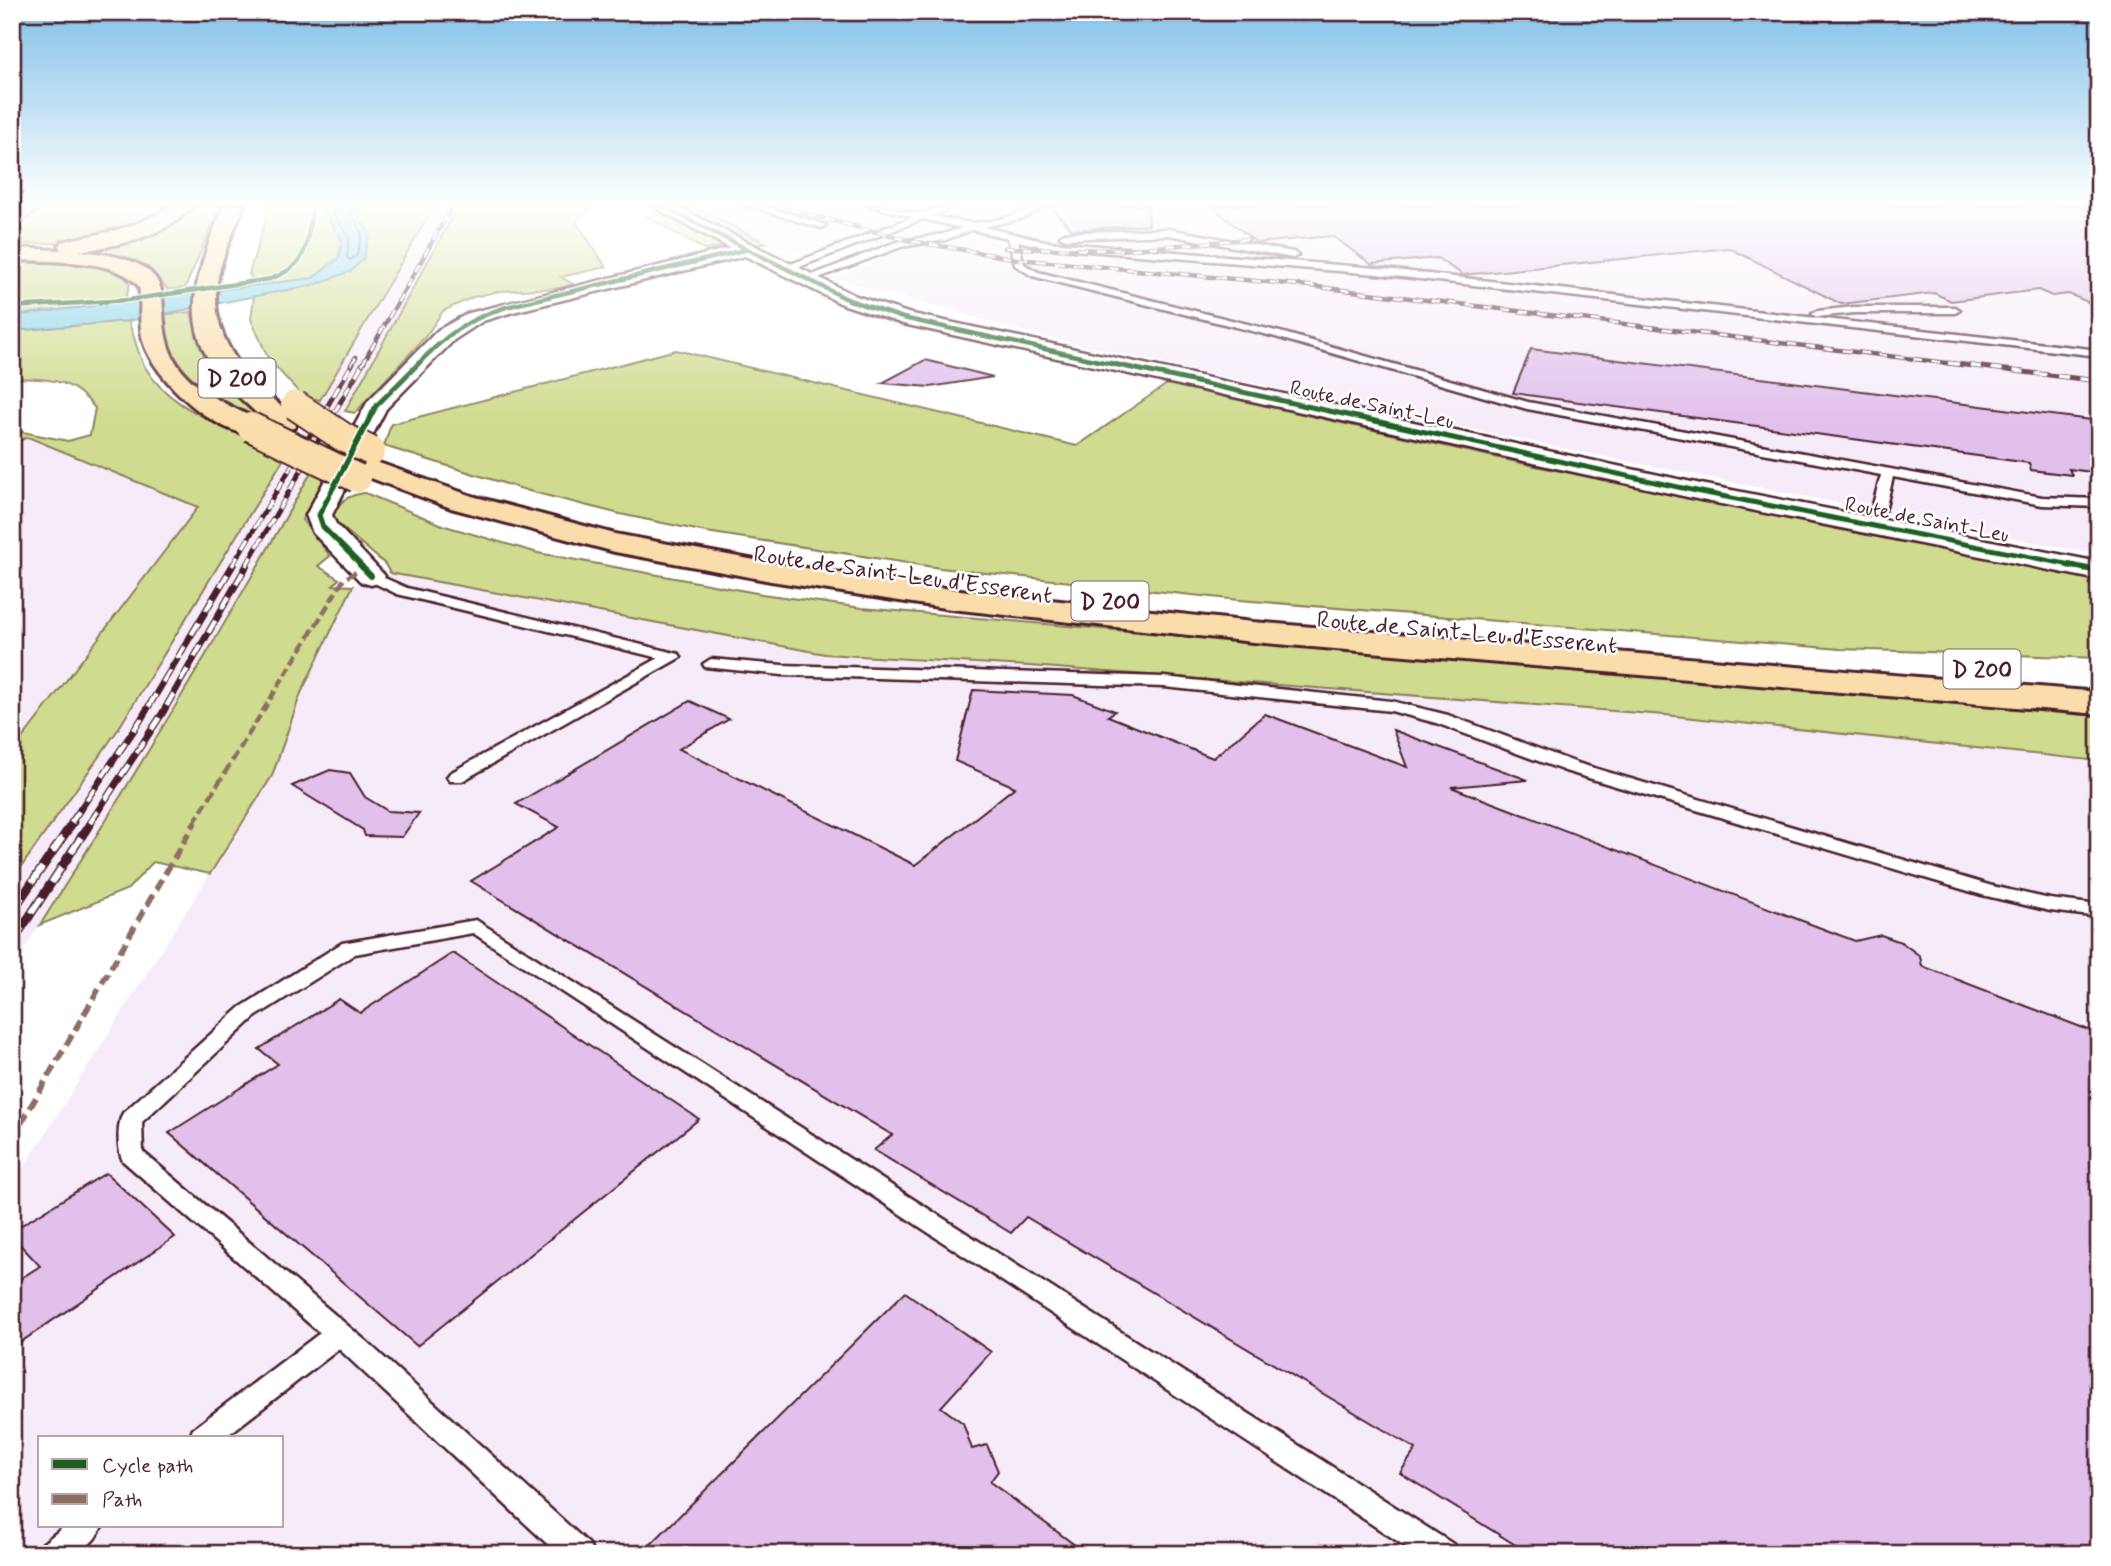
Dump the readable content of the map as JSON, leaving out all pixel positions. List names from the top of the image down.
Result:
{
  "streets": {
    "main road": ["D 200", "Route de Saint-Leu d'Esserent"],
    "street": ["Route de Saint-Leu"]
  },
  "crossings": [
    ["D 200", "Route de Saint-Leu d'Esserent"]
  ],
  "legend": ["Cycle path", "Path"]
}
